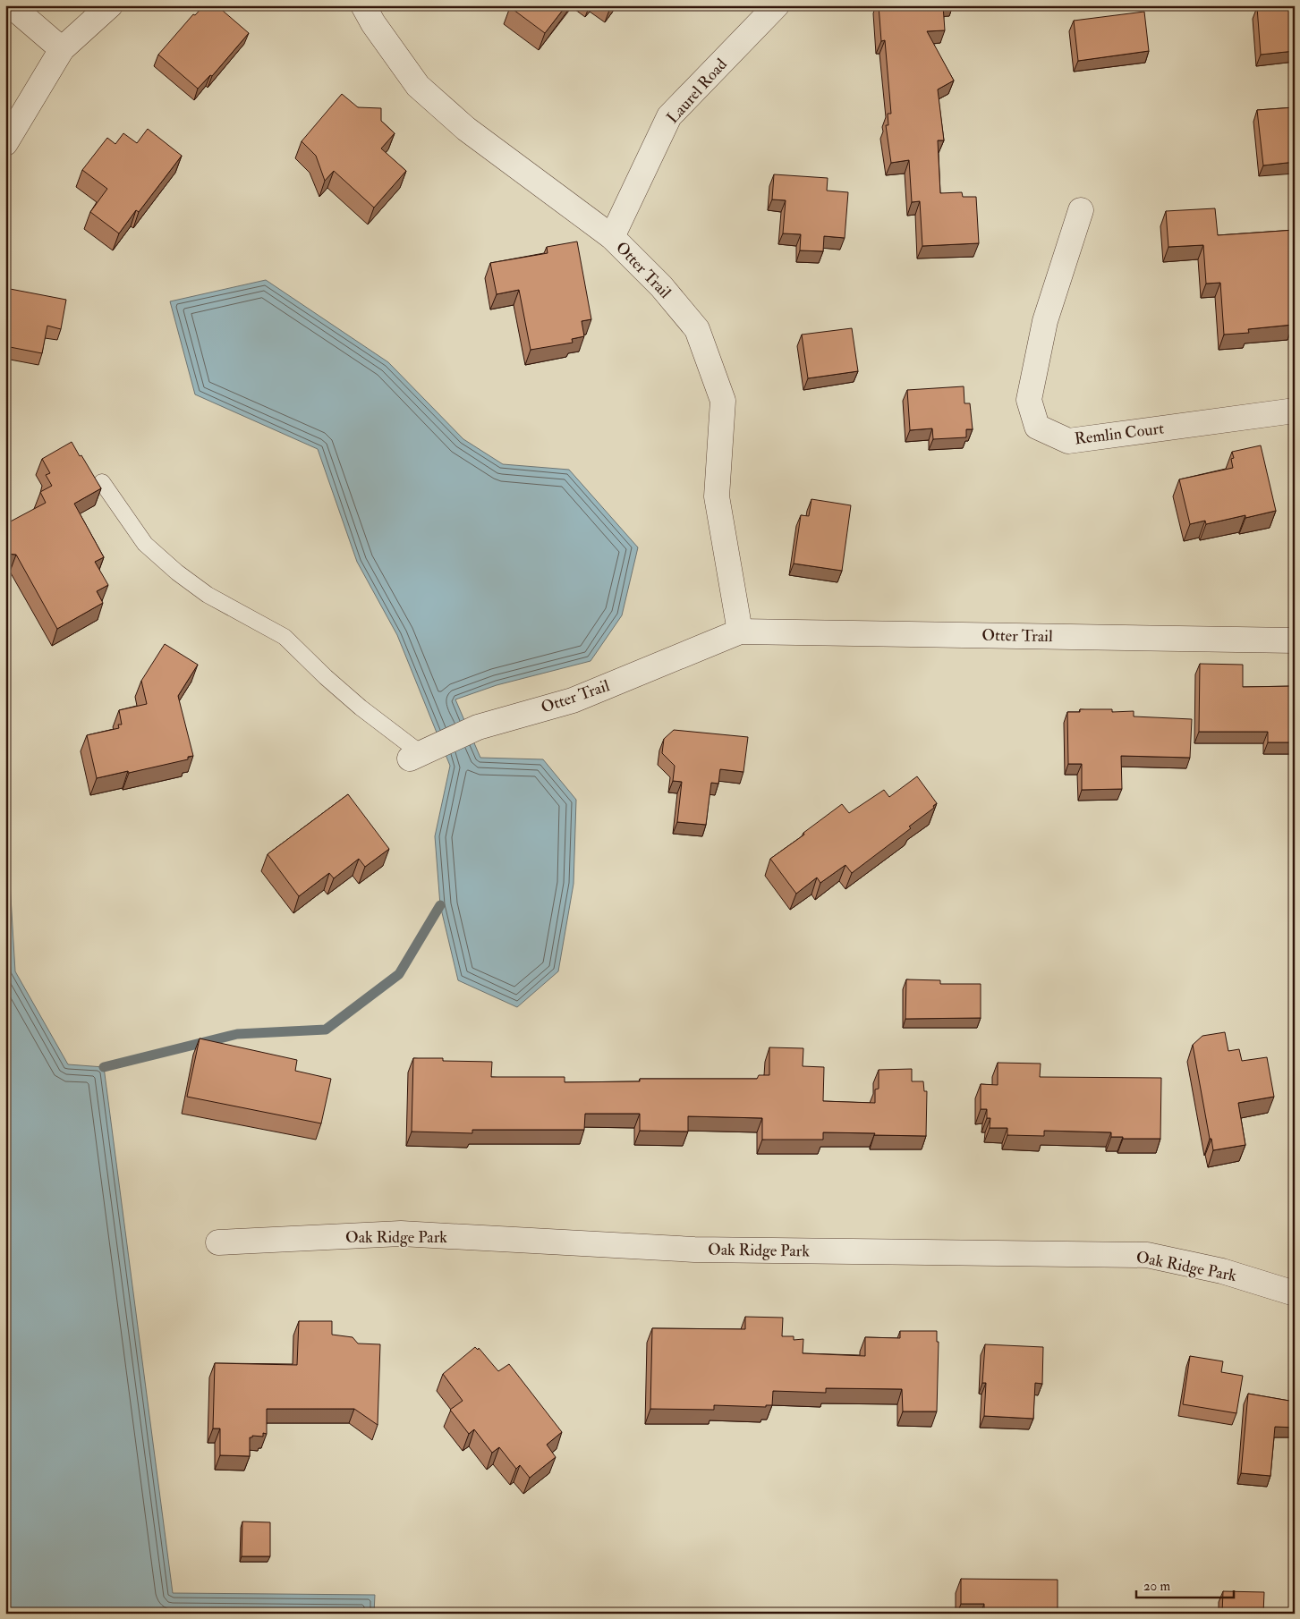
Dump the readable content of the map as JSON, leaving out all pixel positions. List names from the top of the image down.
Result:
{
  "streets": {
    "street": [
      "Laurel Road",
      "Otter Trail",
      "Remlin Court",
      "Oak Ridge Park"
    ]
  },
  "crossings": [
    ["Laurel Road", "Otter Trail"]
  ],
  "scale_bar": "20 m"
}
